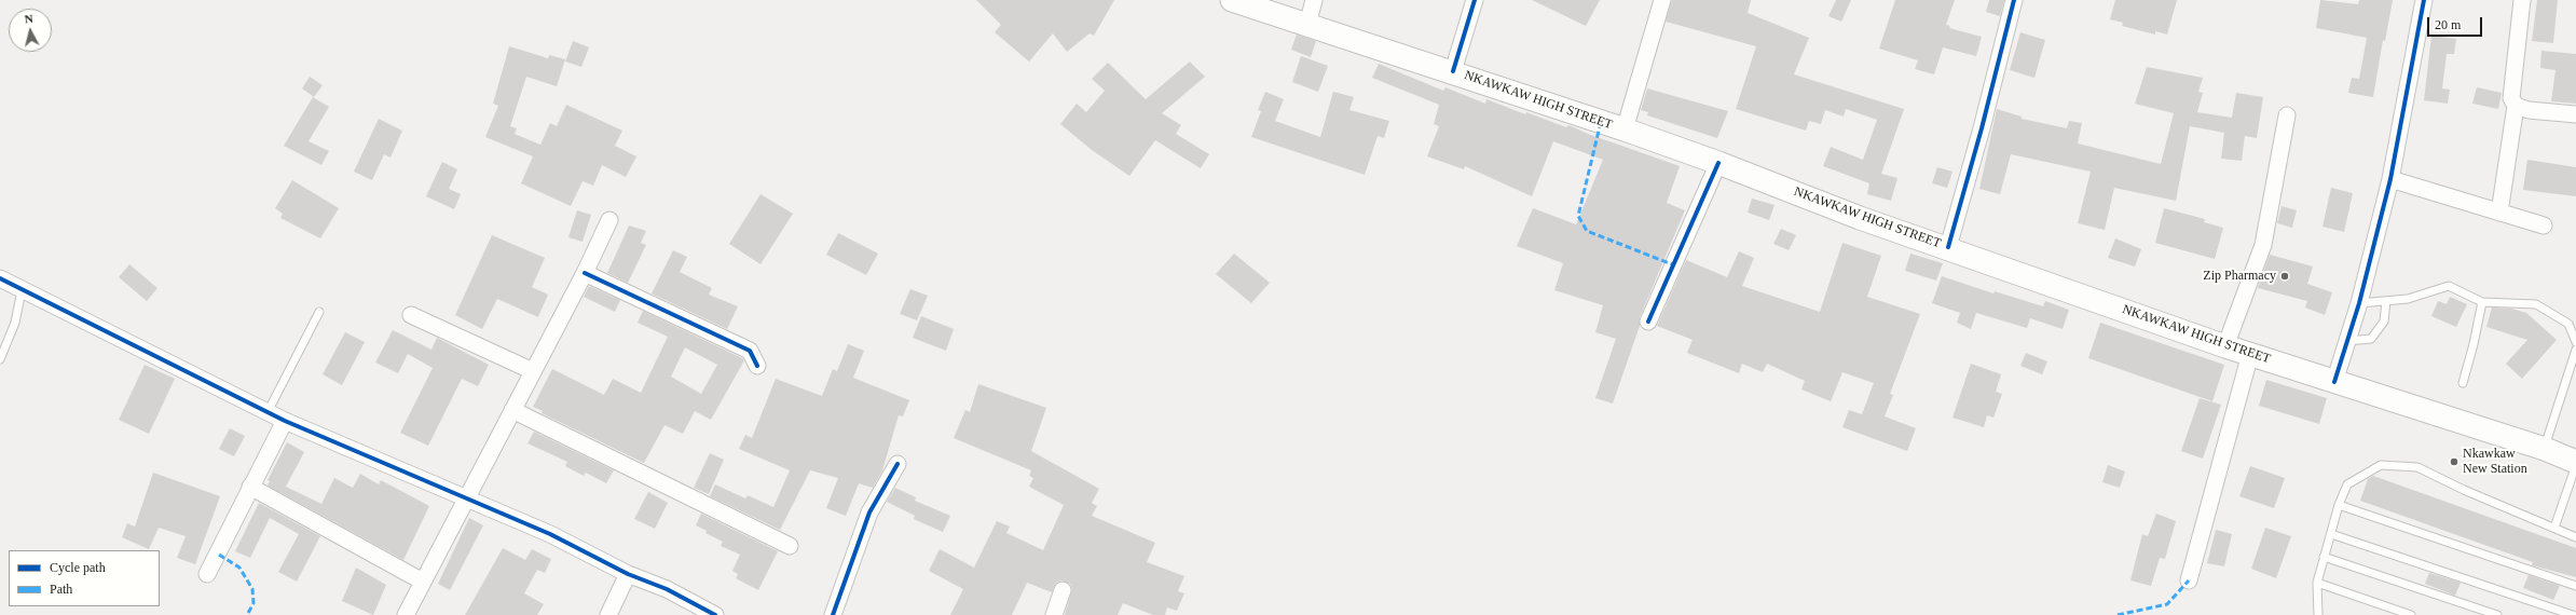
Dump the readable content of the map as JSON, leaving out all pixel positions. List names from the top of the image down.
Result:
{
  "streets": {
    "main road": ["NKAWKAW HIGH STREET"]
  },
  "places": ["Zip Pharmacy", "Nkawkaw New Station"],
  "legend": ["Cycle path", "Path"],
  "scale_bar": "20 m",
  "north": "top"
}
